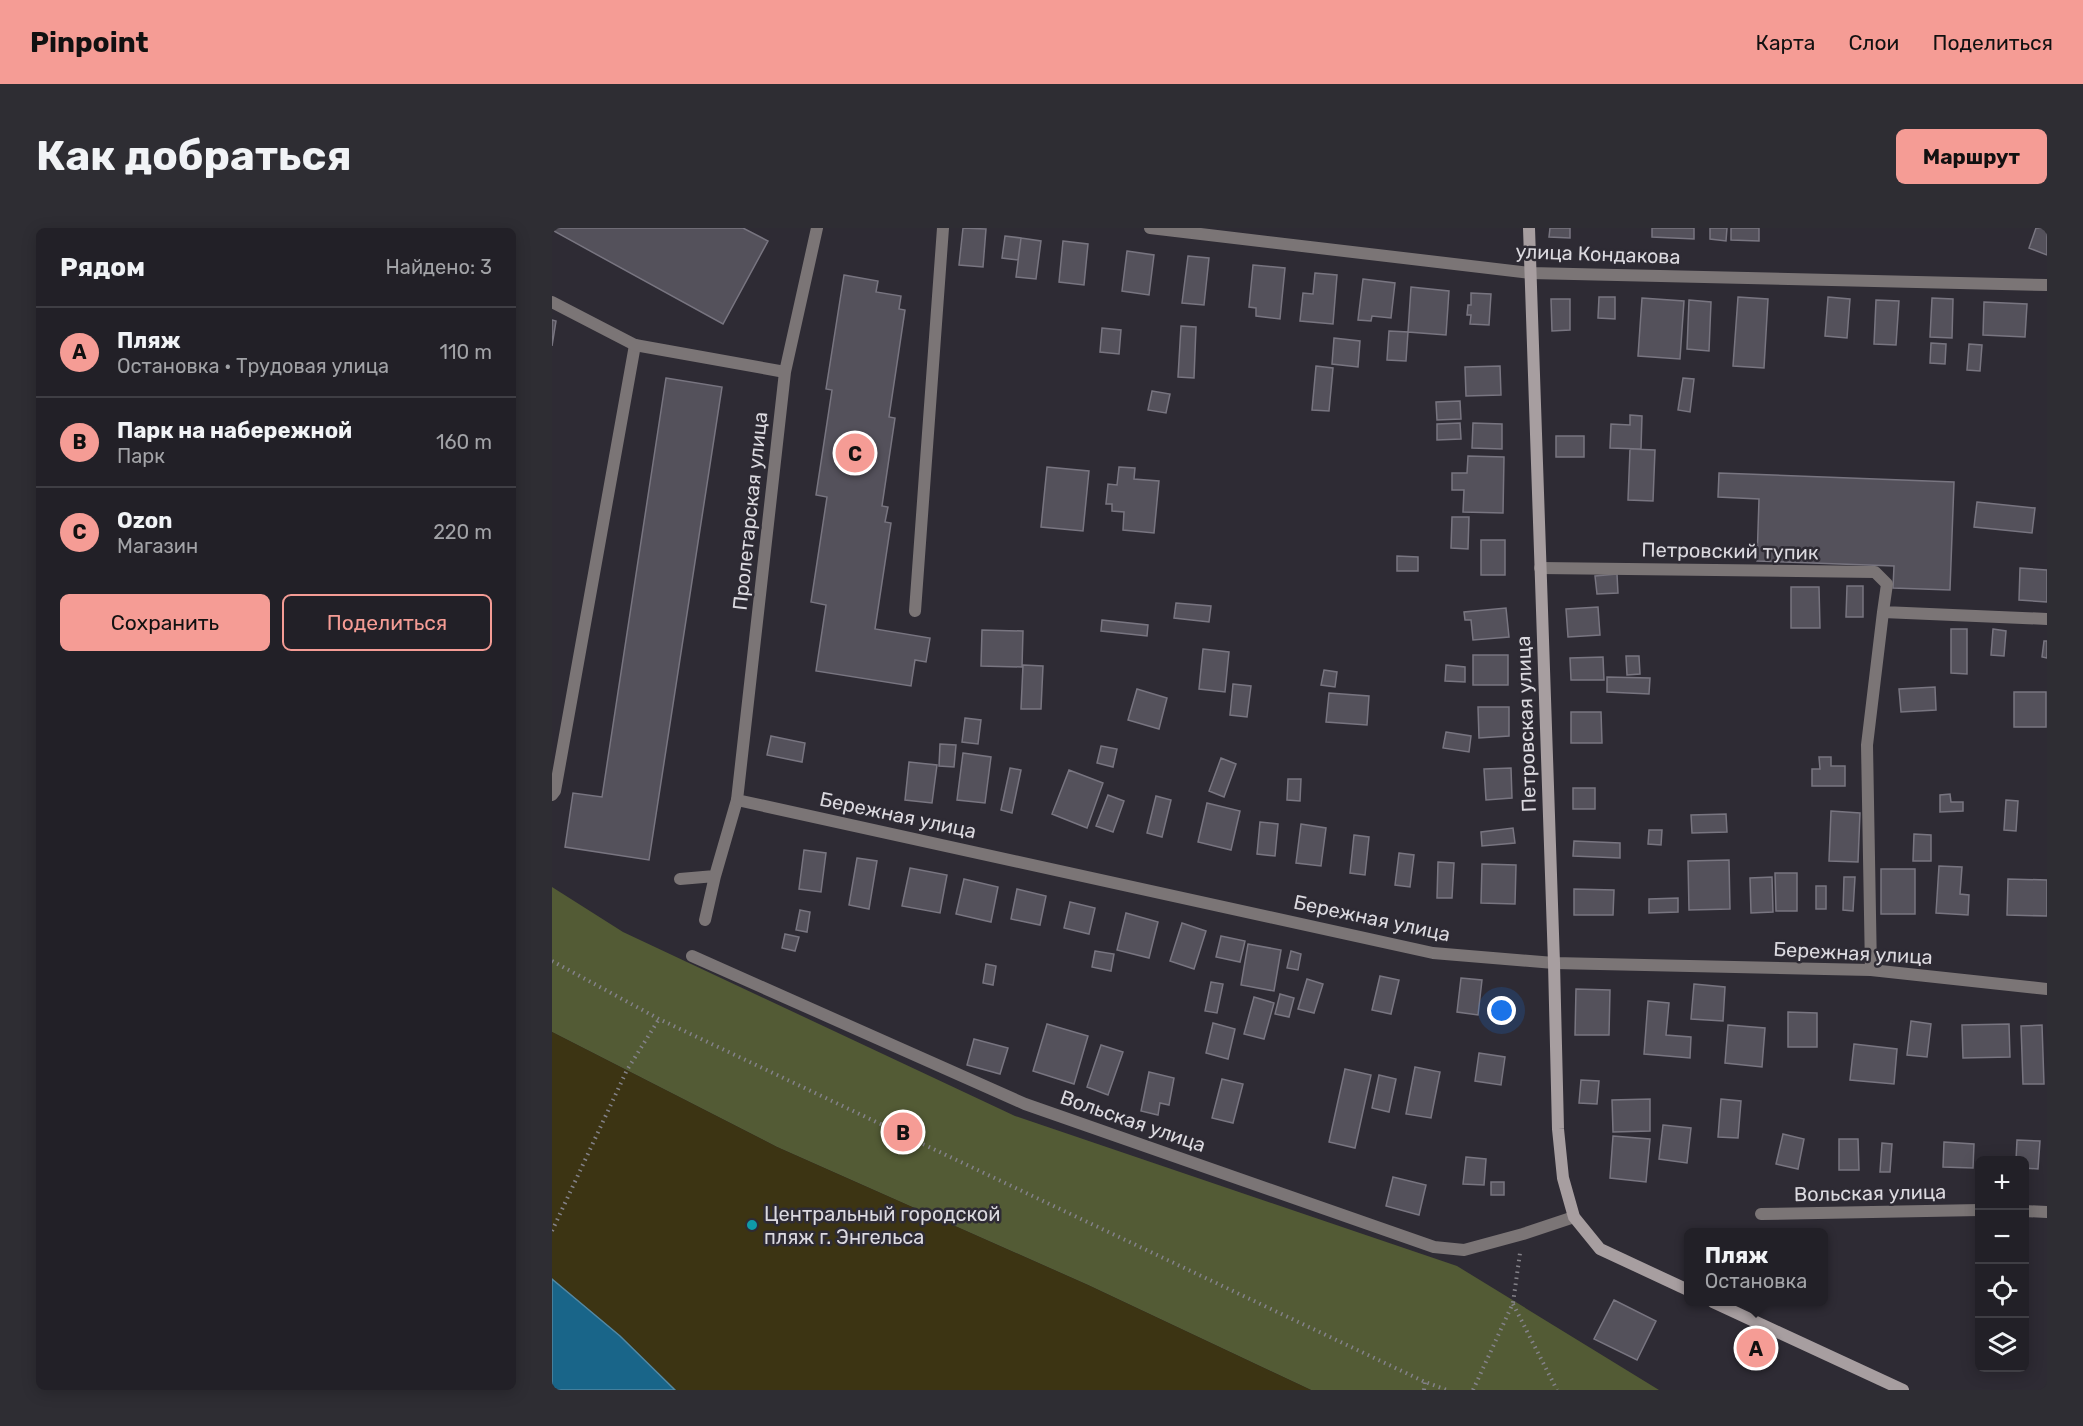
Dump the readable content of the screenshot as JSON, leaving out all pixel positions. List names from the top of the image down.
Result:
{
  "streets": {
    "main road": ["Петровская улица"],
    "street": [
      "улица Кондакова",
      "Пролетарская улица",
      "Петровский тупик",
      "Бережная улица",
      "Вольская улица"
    ]
  },
  "crossings": [
    ["улица Кондакова", "Петровская улица"],
    ["Пролетарская улица", "Бережная улица"],
    ["Петровский тупик", "Петровская улица"],
    ["Петровский тупик", "Бережная улица"],
    ["Петровская улица", "Бережная улица"],
    ["Петровская улица", "Вольская улица"]
  ],
  "places": ["Центральный городской пляж г. Энгельса"],
  "page": {
    "header": "Pinpoint",
    "nav": ["Карта", "Слои", "Поделиться"],
    "buttons": [
      "Маршрут",
      ["Сохранить", "Поделиться"]
    ],
    "title": "Как добраться",
    "heading": ["Рядом", "Найдено: 3"],
    "list": [
      {
        "mark": "A",
        "name": "Пляж",
        "note": "Остановка · Трудовая улица",
        "value": "110 m"
      },
      {
        "mark": "B",
        "name": "Парк на набережной",
        "note": "Парк",
        "value": "160 m"
      },
      {
        "mark": "C",
        "name": "Ozon",
        "note": "Магазин",
        "value": "220 m"
      }
    ],
    "pins": ["C", "B", "A"],
    "map_buttons": ["+", "−"],
    "popup": ["Пляж", "Остановка"]
  }
}
